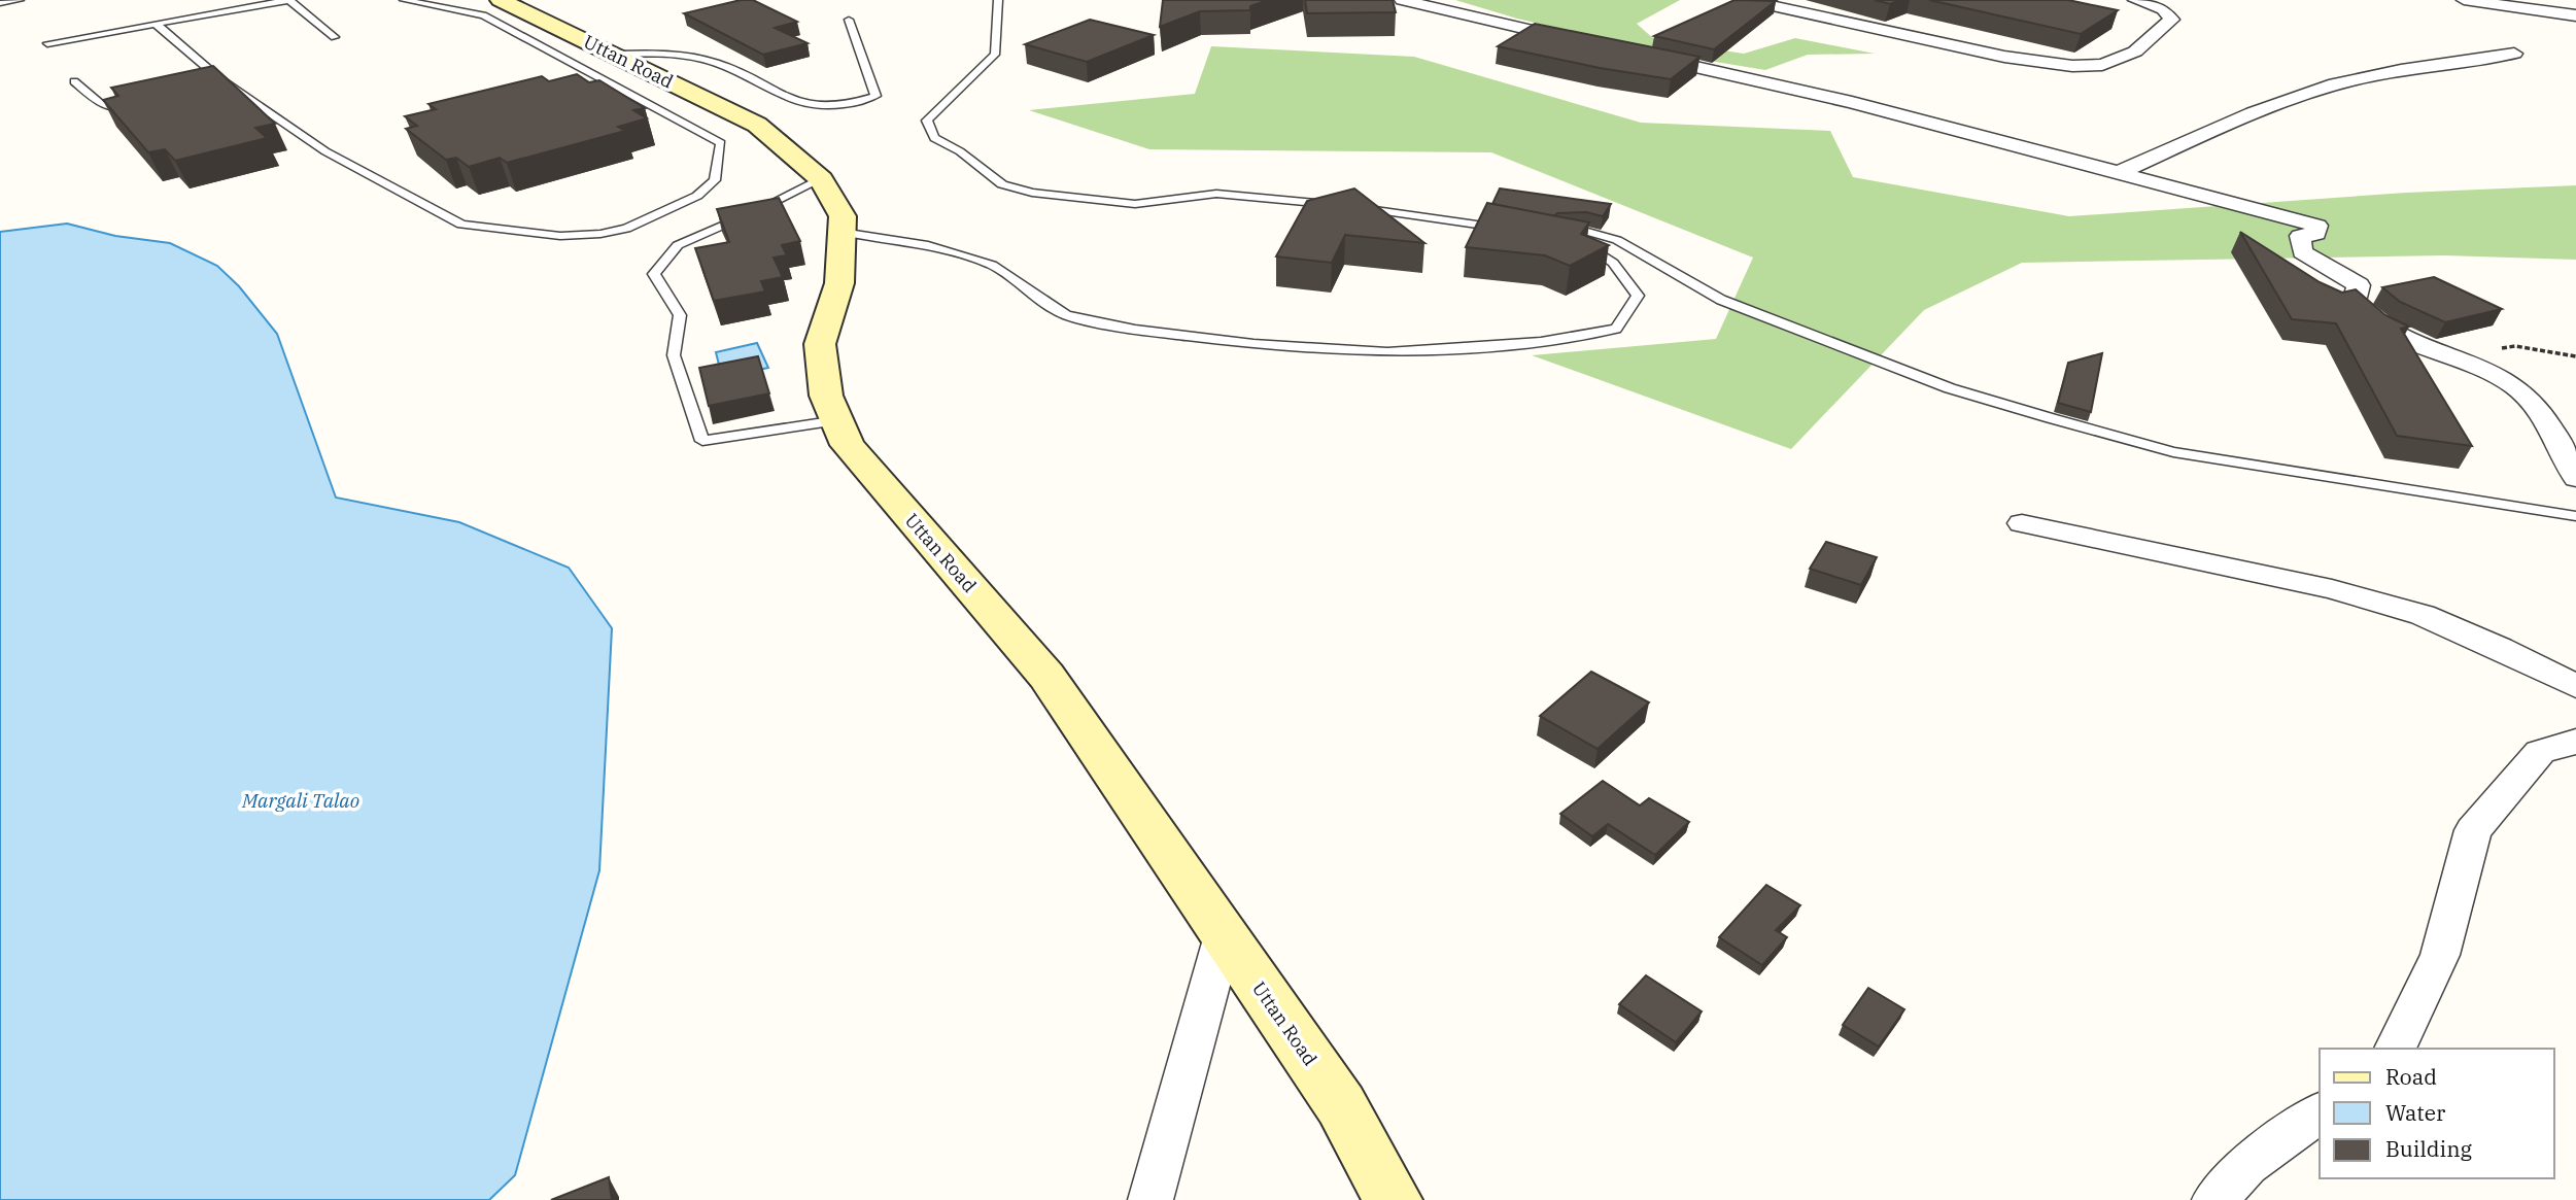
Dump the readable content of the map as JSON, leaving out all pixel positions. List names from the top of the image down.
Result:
{
  "streets": {
    "main road": ["Uttan Road"]
  },
  "water": ["Margali Talao"],
  "legend": ["Road", "Water", "Building"]
}
